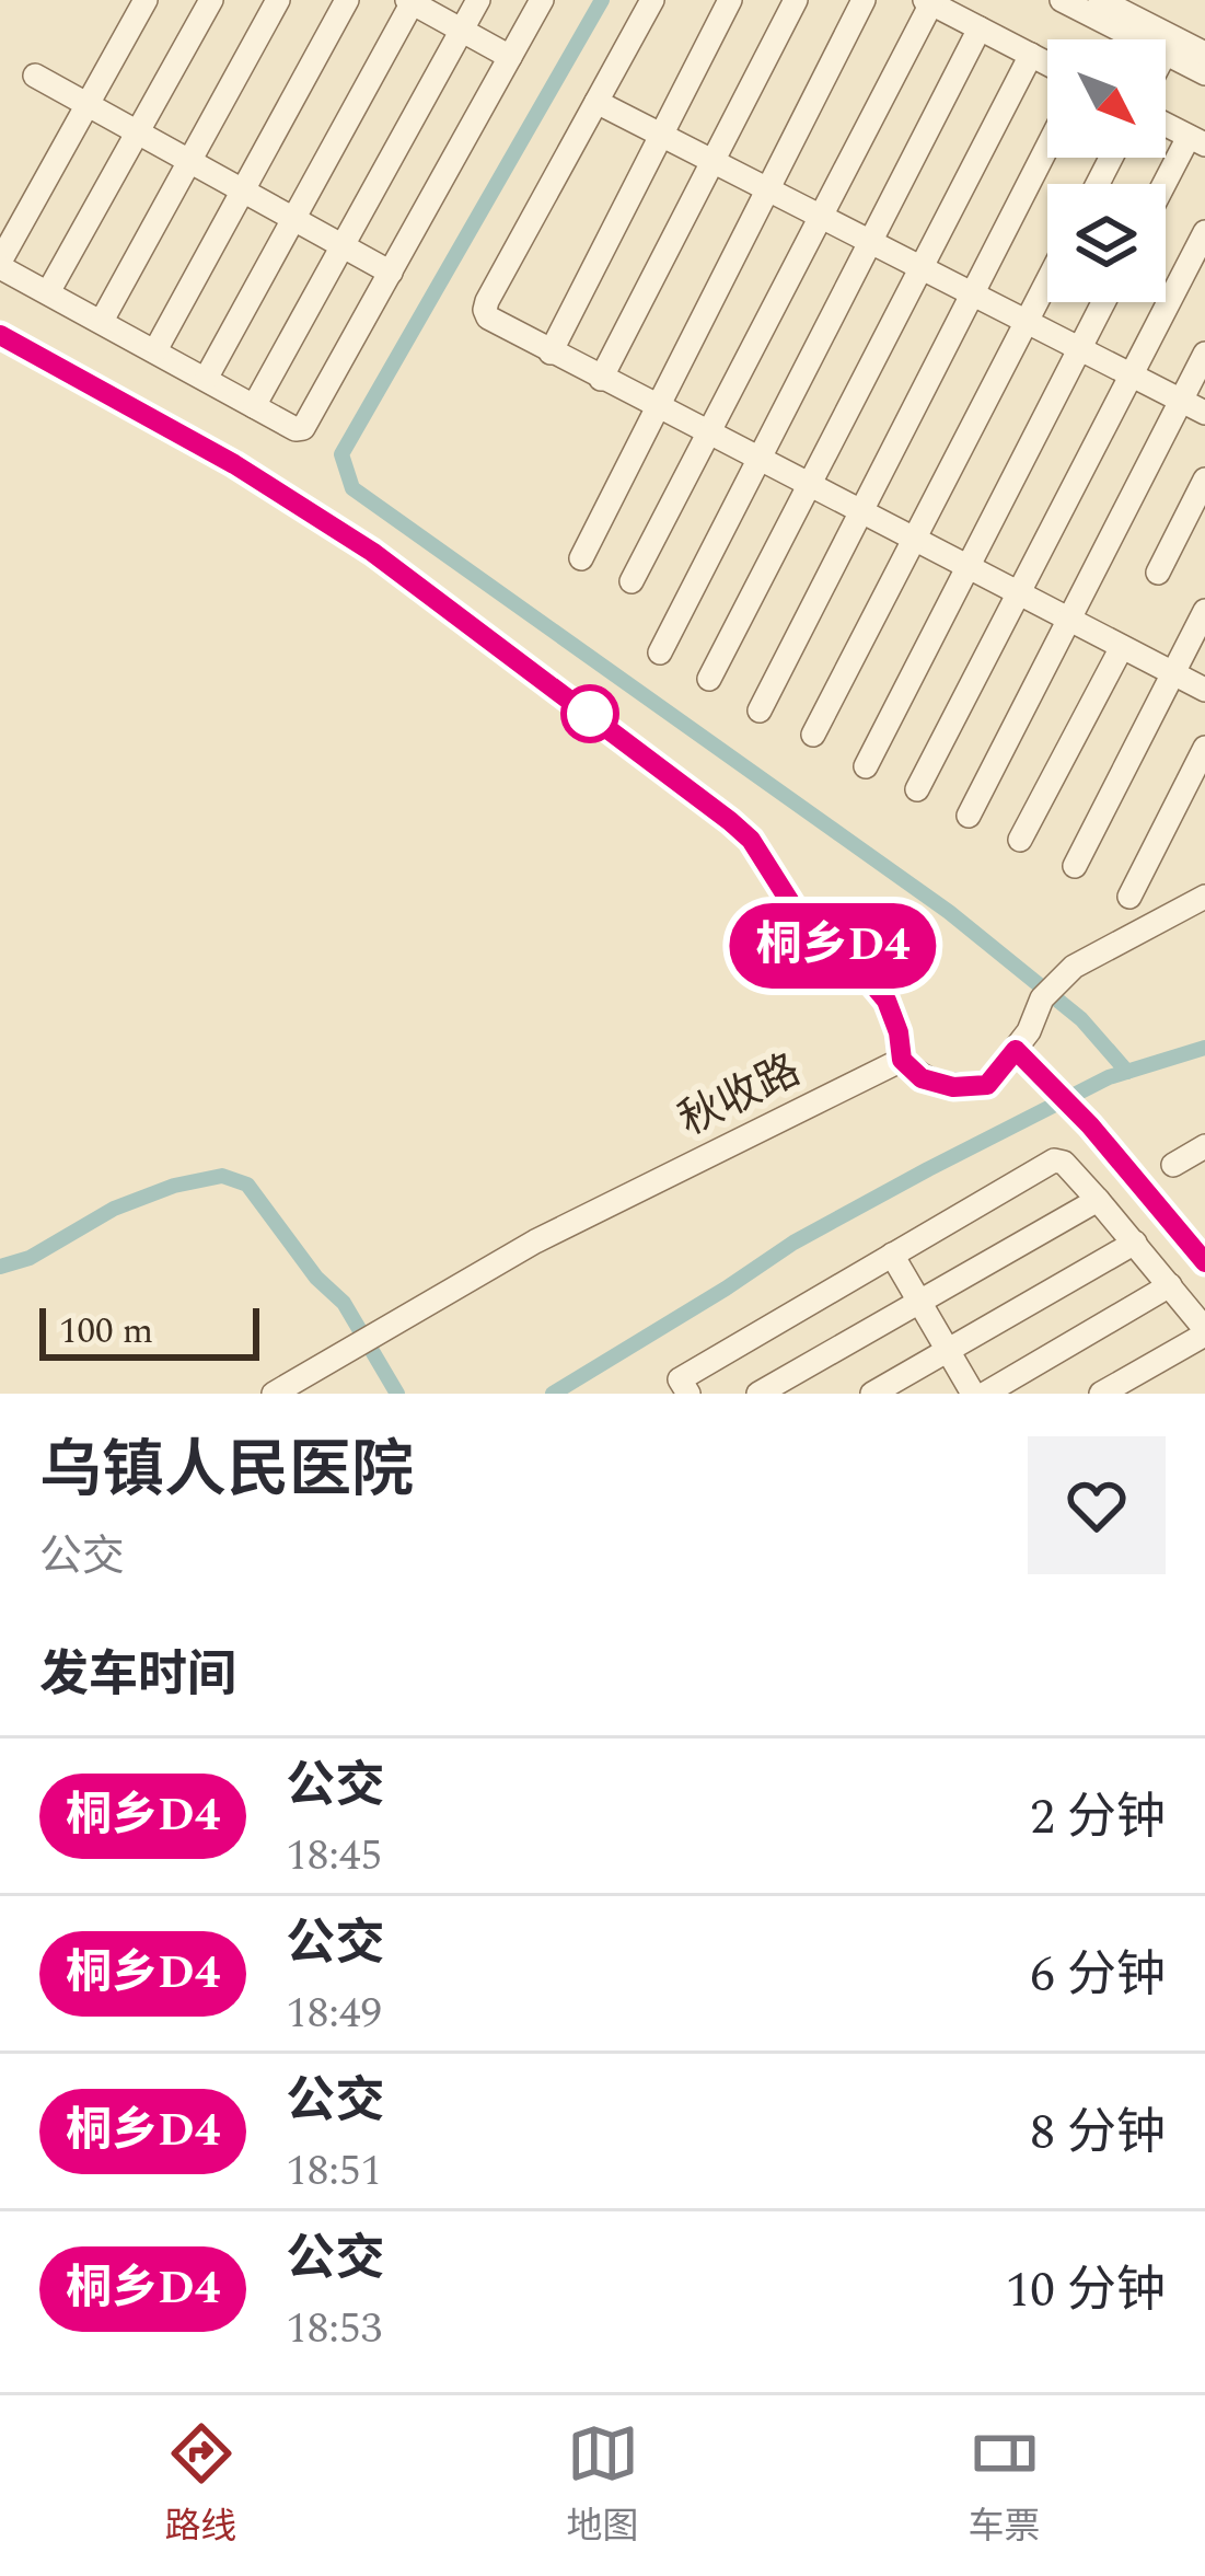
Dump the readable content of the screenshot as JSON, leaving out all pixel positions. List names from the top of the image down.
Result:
{
  "streets": {
    "street": ["秋收路"]
  },
  "lines": ["bus line 桐乡D4"],
  "scale_bar": "100 m",
  "north": "bottom right",
  "page": {
    "on_map": "桐乡D4",
    "scale": "100 m",
    "heading": [
      ["乌镇人民医院", "公交"],
      "发车时间"
    ],
    "list": [
      {
        "mark": "桐乡D4",
        "name": "公交",
        "note": "18:45",
        "value": "2 分钟"
      },
      {
        "mark": "桐乡D4",
        "name": "公交",
        "note": "18:49",
        "value": "6 分钟"
      },
      {
        "mark": "桐乡D4",
        "name": "公交",
        "note": "18:51",
        "value": "8 分钟"
      },
      {
        "mark": "桐乡D4",
        "name": "公交",
        "note": "18:53",
        "value": "10 分钟"
      }
    ],
    "tabs": ["路线", "地图", "车票"]
  }
}
